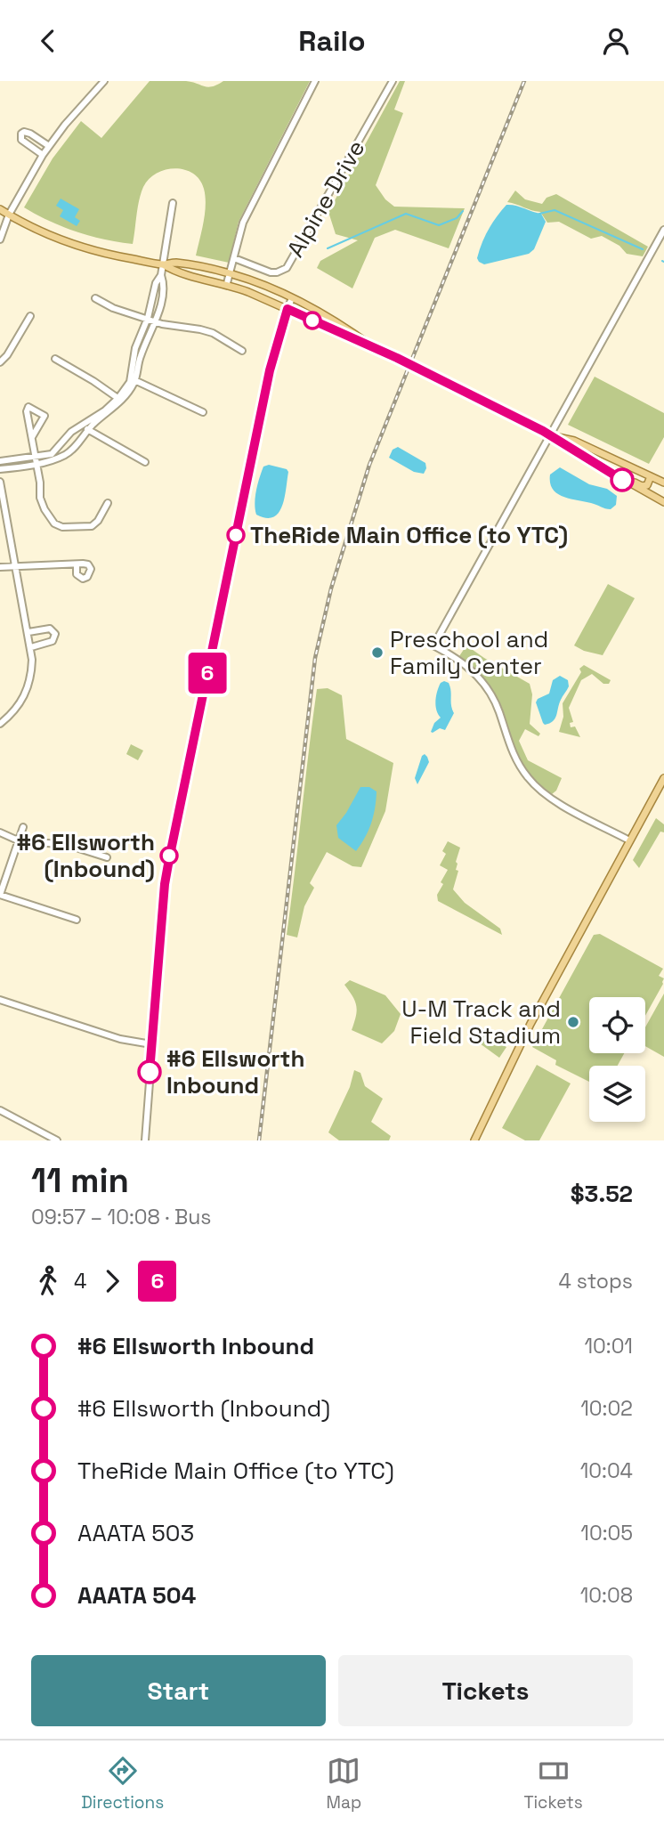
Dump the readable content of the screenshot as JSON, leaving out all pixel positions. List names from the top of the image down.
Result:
{
  "streets": {
    "street": ["Alpine Drive"]
  },
  "places": [
    "TheRide Main Office (to YTC)",
    "Preschool and Family Center",
    "#6 Ellsworth (Inbound)",
    "U-M Track and Field Stadium",
    "#6 Ellsworth Inbound"
  ],
  "lines": ["bus line 6"],
  "page": {
    "header": "Railo",
    "on_map": "6",
    "heading": ["11 min", "09:57 – 10:08 · Bus", "$3.52"],
    "legs": ["4", "6", "4 stops"],
    "list": [
      {
        "name": "#6 Ellsworth Inbound",
        "value": "10:01"
      },
      {
        "name": "#6 Ellsworth (Inbound)",
        "value": "10:02"
      },
      {
        "name": "TheRide Main Office (to YTC)",
        "value": "10:04"
      },
      {
        "name": "AAATA 503",
        "value": "10:05"
      },
      {
        "name": "AAATA 504",
        "value": "10:08"
      }
    ],
    "buttons": ["Start", "Tickets"],
    "tabs": ["Directions", "Map", "Tickets"]
  }
}
